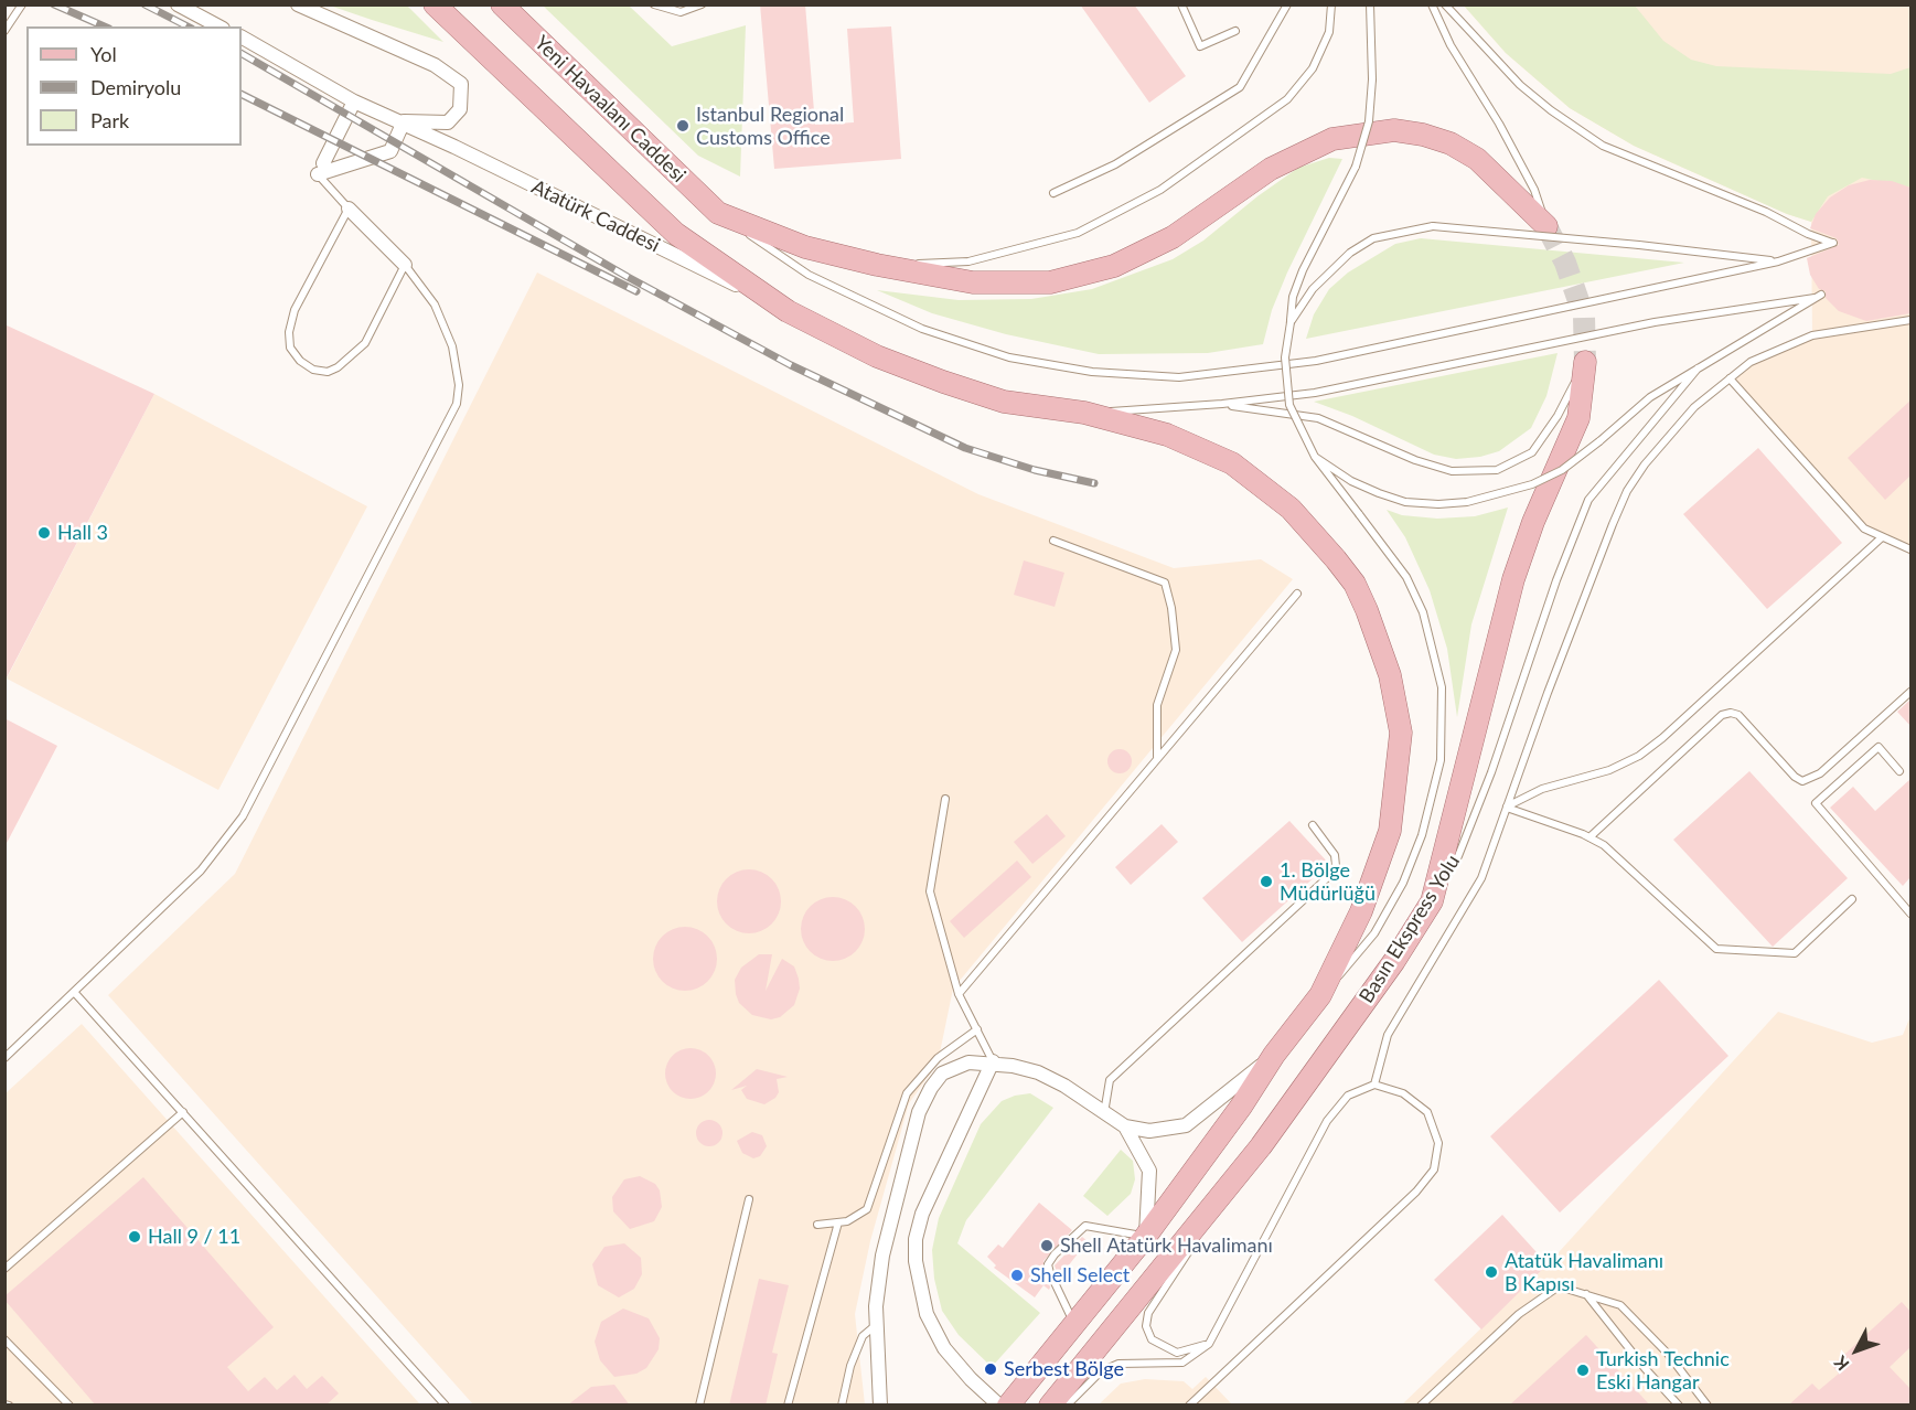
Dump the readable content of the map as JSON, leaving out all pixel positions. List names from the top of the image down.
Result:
{
  "streets": {
    "main road": ["Yeni Havaalanı Caddesi", "Basın Ekspress Yolu"],
    "street": ["Atatürk Caddesi"]
  },
  "places": [
    "Istanbul Regional Customs Office",
    "Hall 3",
    "1. Bölge Müdürlüğü",
    "Hall 9 / 11",
    "Shell Atatürk Havalimanı",
    "Atatük Havalimanı B Kapısı",
    "Shell Select",
    "Serbest Bölge",
    "Turkish Technic Eski Hangar"
  ],
  "legend": ["Yol", "Demiryolu", "Park"],
  "north": "bottom left"
}
